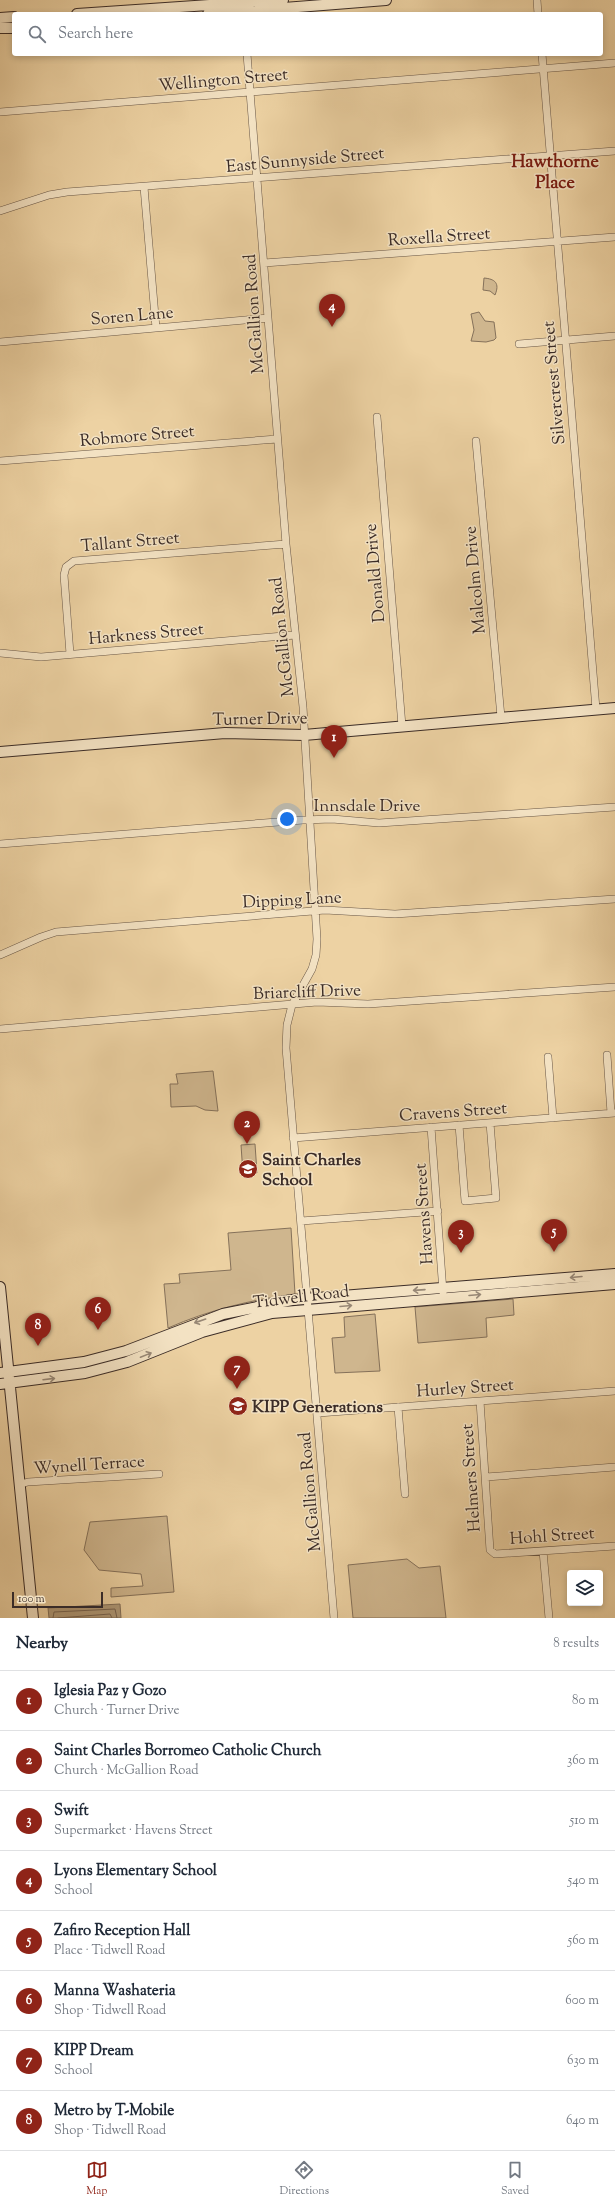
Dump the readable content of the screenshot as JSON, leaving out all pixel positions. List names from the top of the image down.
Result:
{
  "streets": {
    "main road": ["Turner Drive", "Tidwell Road"],
    "street": [
      "Wellington Street",
      "East Sunnyside Street",
      "Roxella Street",
      "McGallion Road",
      "Soren Lane",
      "Silvercrest Street",
      "Robmore Street",
      "Tallant Street",
      "Donald Drive",
      "Malcolm Drive",
      "Harkness Street",
      "Innsdale Drive",
      "Dipping Lane",
      "Briarcliff Drive",
      "Cravens Street",
      "Havens Street",
      "Hurley Street",
      "Wynell Terrace",
      "Helmers Street",
      "Hohl Street"
    ]
  },
  "crossings": [
    ["Wellington Street", "McGallion Road"],
    ["Wellington Street", "Silvercrest Street"],
    ["East Sunnyside Street", "McGallion Road"],
    ["East Sunnyside Street", "Silvercrest Street"],
    ["Roxella Street", "McGallion Road"],
    ["Roxella Street", "Silvercrest Street"],
    ["McGallion Road", "Soren Lane"],
    ["McGallion Road", "Robmore Street"],
    ["McGallion Road", "Tallant Street"],
    ["McGallion Road", "Harkness Street"],
    ["McGallion Road", "Turner Drive"],
    ["McGallion Road", "Innsdale Drive"],
    ["McGallion Road", "Dipping Lane"],
    ["McGallion Road", "Briarcliff Drive"],
    ["McGallion Road", "Cravens Street"],
    ["McGallion Road", "Tidwell Road"],
    ["McGallion Road", "Hurley Street"],
    ["Silvercrest Street", "Turner Drive"],
    ["Tallant Street", "Harkness Street"],
    ["Donald Drive", "Turner Drive"],
    ["Malcolm Drive", "Turner Drive"],
    ["Cravens Street", "Havens Street"],
    ["Havens Street", "Tidwell Road"],
    ["Hurley Street", "Helmers Street"],
    ["Helmers Street", "Hohl Street"]
  ],
  "districts": ["Hawthorne Place"],
  "places": {
    "school or university": ["Saint Charles School", "KIPP Generations"]
  },
  "scale_bar": "100 m",
  "page": {
    "search": "Search here",
    "pins": [
      "4",
      "1",
      "2",
      "5",
      "3",
      "6",
      "8",
      "7"
    ],
    "scale": "100 m",
    "heading": ["Nearby", "8 results"],
    "list": [
      {
        "mark": "1",
        "name": "Iglesia Paz y Gozo",
        "note": "Church · Turner Drive",
        "value": "80 m"
      },
      {
        "mark": "2",
        "name": "Saint Charles Borromeo Catholic Church",
        "note": "Church · McGallion Road",
        "value": "360 m"
      },
      {
        "mark": "3",
        "name": "Swift",
        "note": "Supermarket · Havens Street",
        "value": "510 m"
      },
      {
        "mark": "4",
        "name": "Lyons Elementary School",
        "note": "School",
        "value": "540 m"
      },
      {
        "mark": "5",
        "name": "Zafiro Reception Hall",
        "note": "Place · Tidwell Road",
        "value": "560 m"
      },
      {
        "mark": "6",
        "name": "Manna Washateria",
        "note": "Shop · Tidwell Road",
        "value": "600 m"
      },
      {
        "mark": "7",
        "name": "KIPP Dream",
        "note": "School",
        "value": "630 m"
      },
      {
        "mark": "8",
        "name": "Metro by T-Mobile",
        "note": "Shop · Tidwell Road",
        "value": "640 m"
      }
    ],
    "nav": ["Map", "Directions", "Saved"]
  }
}
